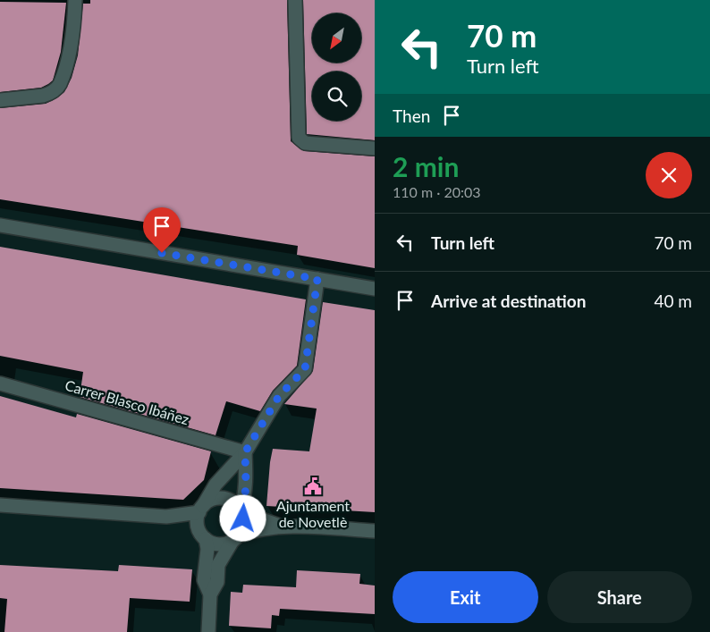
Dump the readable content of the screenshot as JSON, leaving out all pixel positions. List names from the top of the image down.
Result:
{
  "streets": {
    "street": ["Carrer Blasco Ibáñez"]
  },
  "places": {
    "public building": ["Ajuntament de Novetlè"]
  },
  "north": "bottom left",
  "page": {
    "turn": ["70 m", "Turn left"],
    "then": "Then",
    "heading": ["2 min", "110 m · 20:03"],
    "list": [
      {
        "name": "Turn left",
        "value": "70 m"
      },
      {
        "name": "Arrive at destination",
        "value": "40 m"
      }
    ],
    "buttons": ["Exit", "Share"]
  }
}
